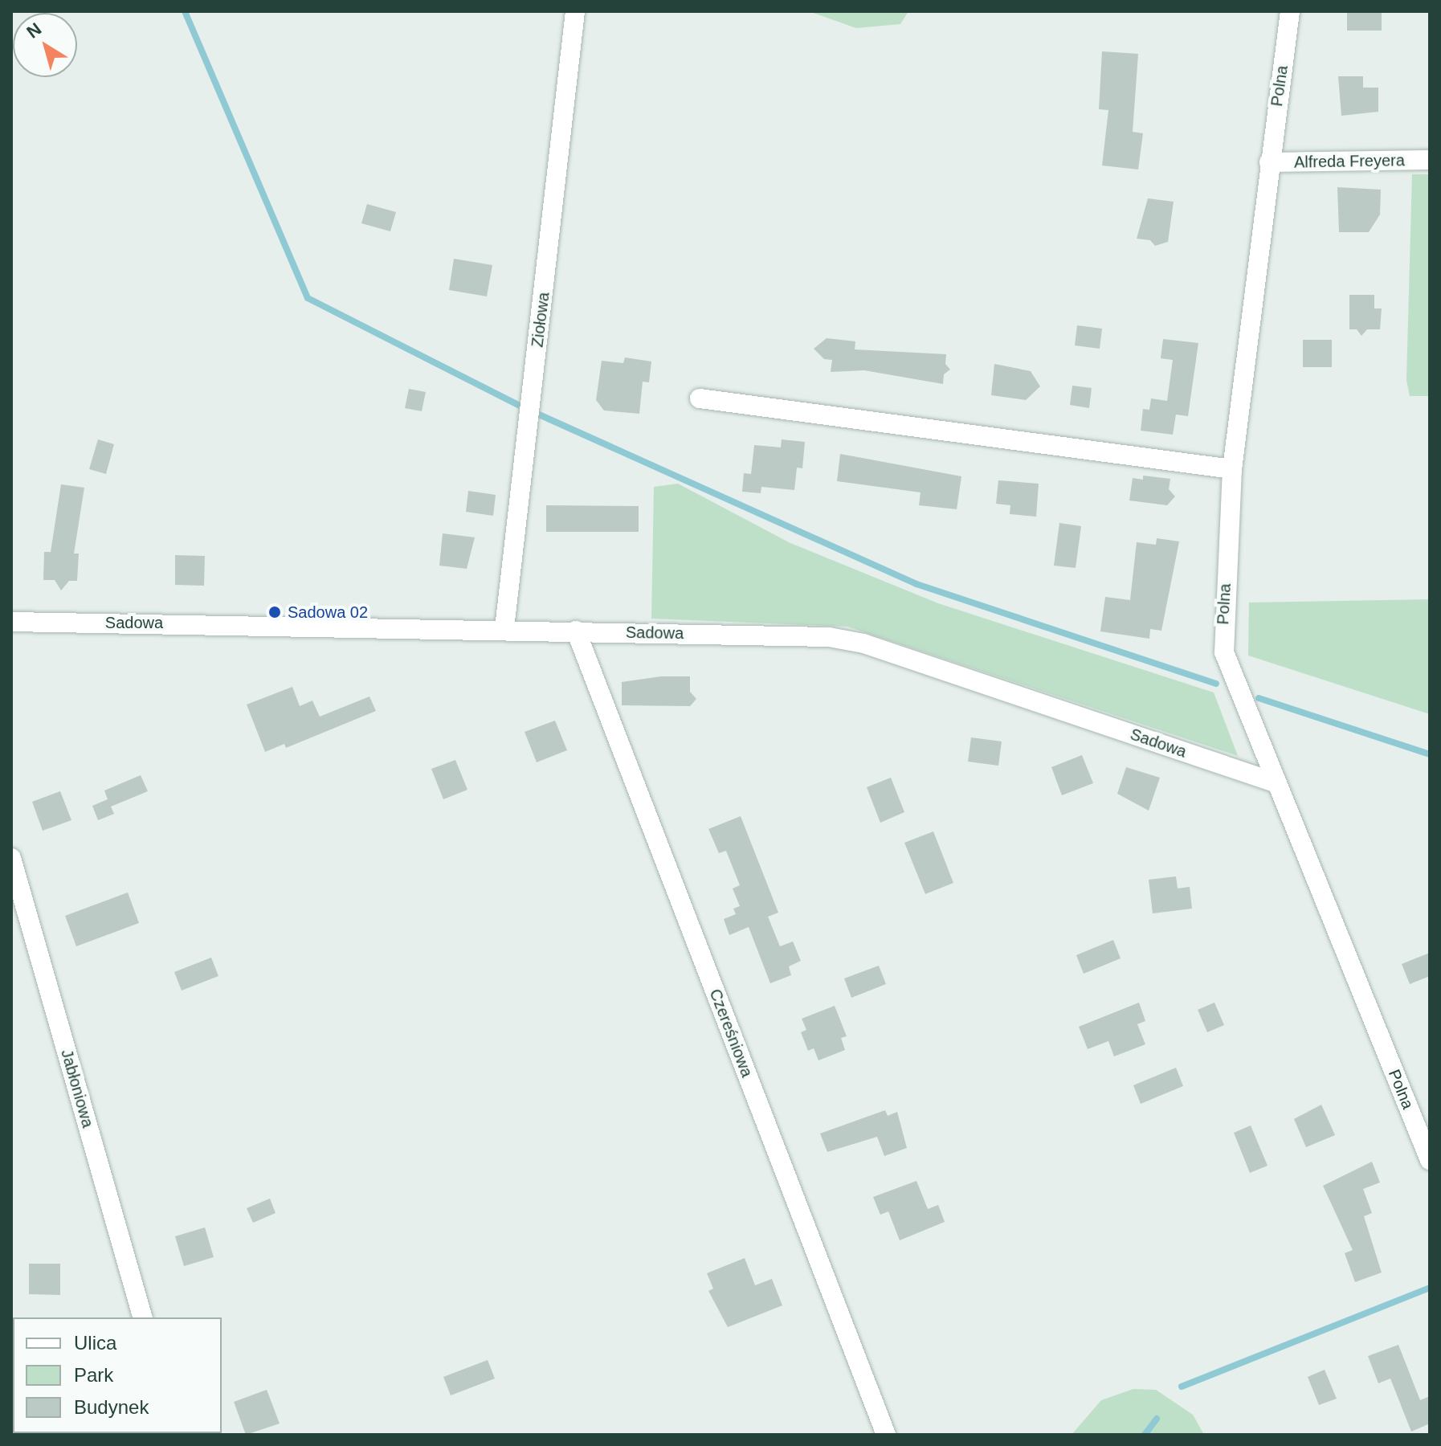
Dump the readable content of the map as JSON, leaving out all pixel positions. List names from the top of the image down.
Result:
{
  "streets": {
    "street": [
      "Polna",
      "Alfreda Freyera",
      "Ziołowa",
      "Sadowa",
      "Czereśniowa",
      "Jabłoniowa"
    ]
  },
  "crossings": [
    ["Polna", "Alfreda Freyera"],
    ["Polna", "Sadowa"],
    ["Ziołowa", "Sadowa"],
    ["Sadowa", "Czereśniowa"]
  ],
  "places": ["Sadowa 02"],
  "legend": ["Ulica", "Park", "Budynek"],
  "north": "top left"
}
